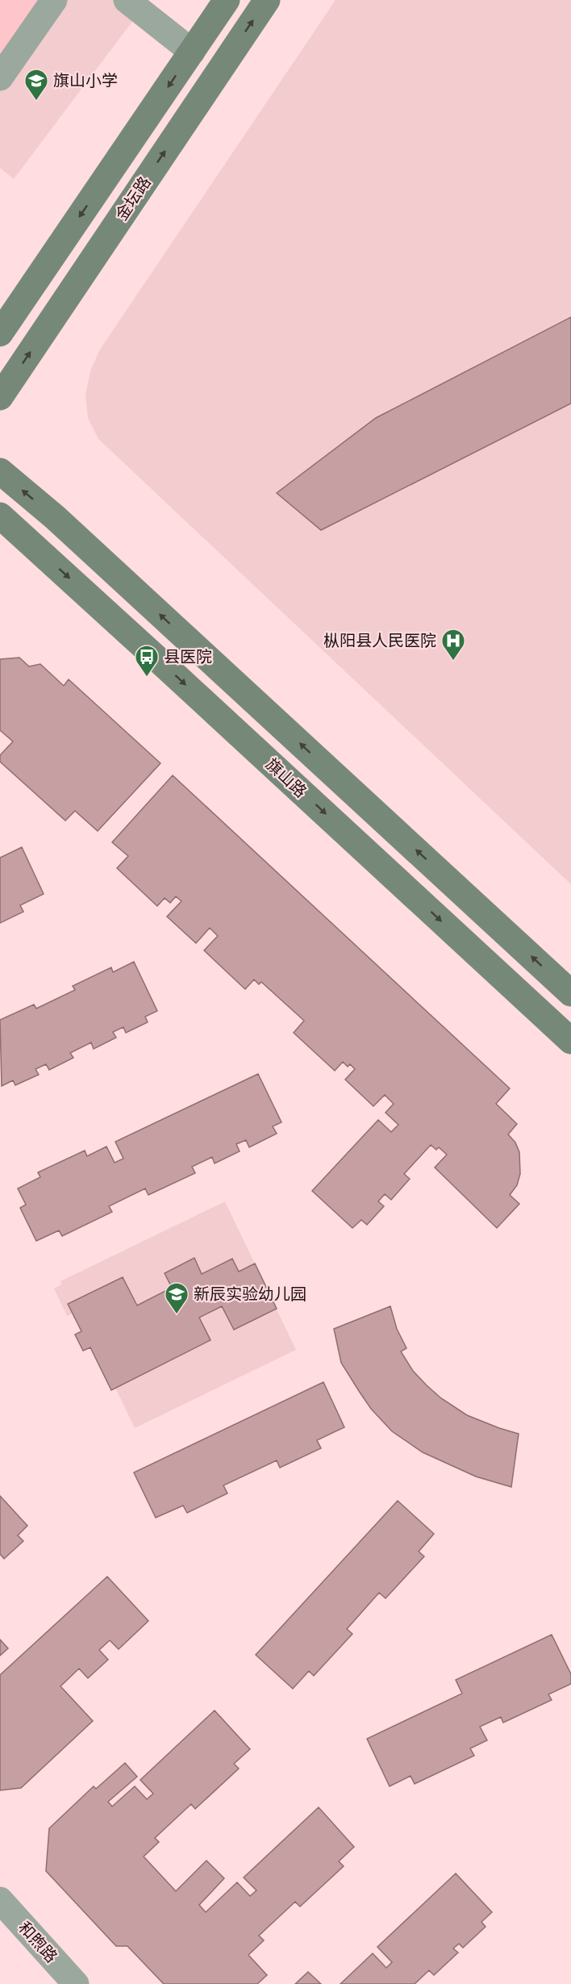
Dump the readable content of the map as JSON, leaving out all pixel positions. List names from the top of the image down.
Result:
{
  "streets": {
    "main road": ["金坛路", "旗山路"],
    "street": ["和煦路"]
  },
  "places": {
    "school or university": ["旗山小学", "新辰实验幼儿园"],
    "hospital": ["枞阳县人民医院"],
    "bus stop": ["县医院"]
  }
}
